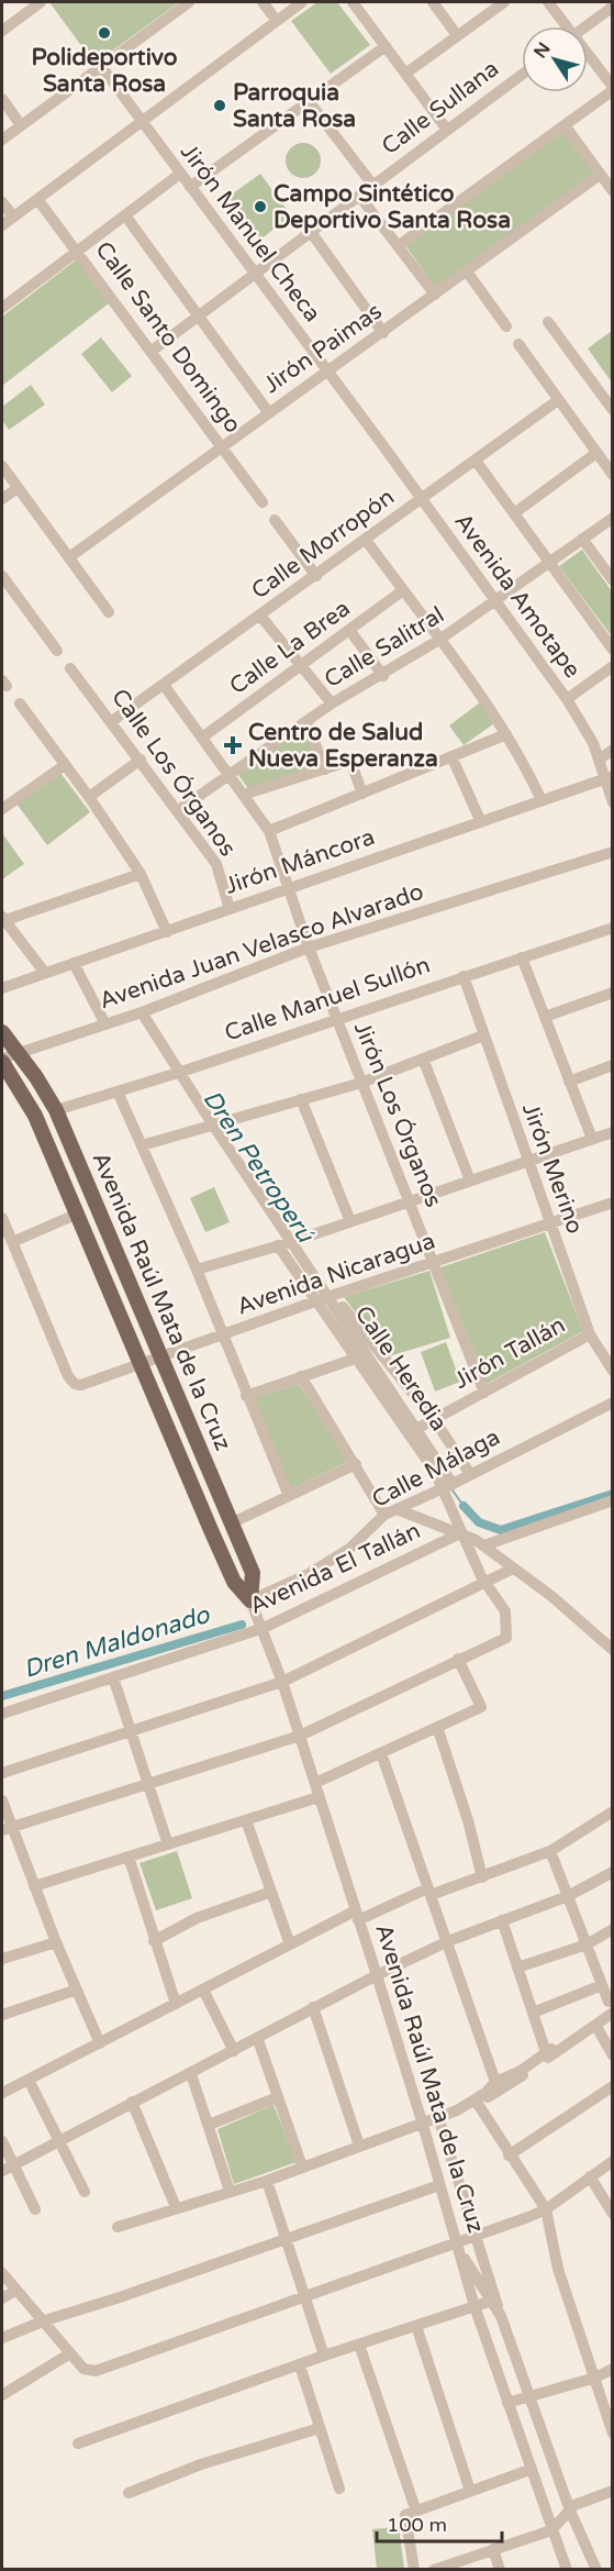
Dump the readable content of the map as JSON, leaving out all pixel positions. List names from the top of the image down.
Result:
{
  "streets": {
    "main road": ["Avenida Raúl Mata de la Cruz"],
    "street": [
      "Calle Sullana",
      "Jirón Manuel Checa",
      "Calle Santo Domingo",
      "Jirón Paimas",
      "Calle Morropón",
      "Avenida Amotape",
      "Calle La Brea",
      "Calle Salitral",
      "Calle Los Órganos",
      "Jirón Máncora",
      "Avenida Juan Velasco Alvarado",
      "Calle Manuel Sullón",
      "Jirón Los Órganos",
      "Jirón Merino",
      "Avenida Nicaragua",
      "Jirón Tallán",
      "Calle Heredia",
      "Calle Málaga",
      "Avenida El Tallán"
    ]
  },
  "crossings": [
    ["Calle Sullana", "Jirón Manuel Checa"],
    ["Calle Sullana", "Calle Santo Domingo"],
    ["Jirón Manuel Checa", "Jirón Paimas"],
    ["Jirón Manuel Checa", "Avenida Amotape"],
    ["Calle Santo Domingo", "Jirón Paimas"],
    ["Calle Morropón", "Avenida Amotape"],
    ["Calle Morropón", "Calle Los Órganos"],
    ["Calle Morropón", "Jirón Los Órganos"],
    ["Avenida Amotape", "Calle Salitral"],
    ["Avenida Amotape", "Jirón Máncora"],
    ["Calle La Brea", "Jirón Los Órganos"],
    ["Calle Salitral", "Calle Los Órganos"],
    ["Calle Salitral", "Jirón Los Órganos"],
    ["Calle Los Órganos", "Jirón Máncora"],
    ["Jirón Máncora", "Jirón Los Órganos"],
    ["Avenida Juan Velasco Alvarado", "Jirón Los Órganos"],
    ["Avenida Juan Velasco Alvarado", "Avenida Raúl Mata de la Cruz"],
    ["Avenida Juan Velasco Alvarado", "Calle Heredia"],
    ["Calle Manuel Sullón", "Jirón Los Órganos"],
    ["Calle Manuel Sullón", "Jirón Merino"],
    ["Calle Manuel Sullón", "Avenida Raúl Mata de la Cruz"],
    ["Calle Manuel Sullón", "Calle Heredia"],
    ["Jirón Los Órganos", "Avenida Nicaragua"],
    ["Jirón Los Órganos", "Jirón Tallán"],
    ["Jirón Merino", "Avenida Nicaragua"],
    ["Jirón Merino", "Jirón Tallán"],
    ["Avenida Nicaragua", "Avenida Raúl Mata de la Cruz"],
    ["Avenida Nicaragua", "Calle Heredia"],
    ["Avenida Raúl Mata de la Cruz", "Calle Málaga"],
    ["Avenida Raúl Mata de la Cruz", "Avenida El Tallán"],
    ["Jirón Tallán", "Calle Heredia"],
    ["Calle Heredia", "Calle Málaga"]
  ],
  "water": ["Dren Petroperú", "Dren Maldonado"],
  "places": {
    "other": ["Polideportivo Santa Rosa", "Parroquia Santa Rosa", "Campo Sintético Deportivo Santa Rosa"],
    "health": ["Centro de Salud Nueva Esperanza"]
  },
  "scale_bar": "100 m",
  "north": "top left"
}
